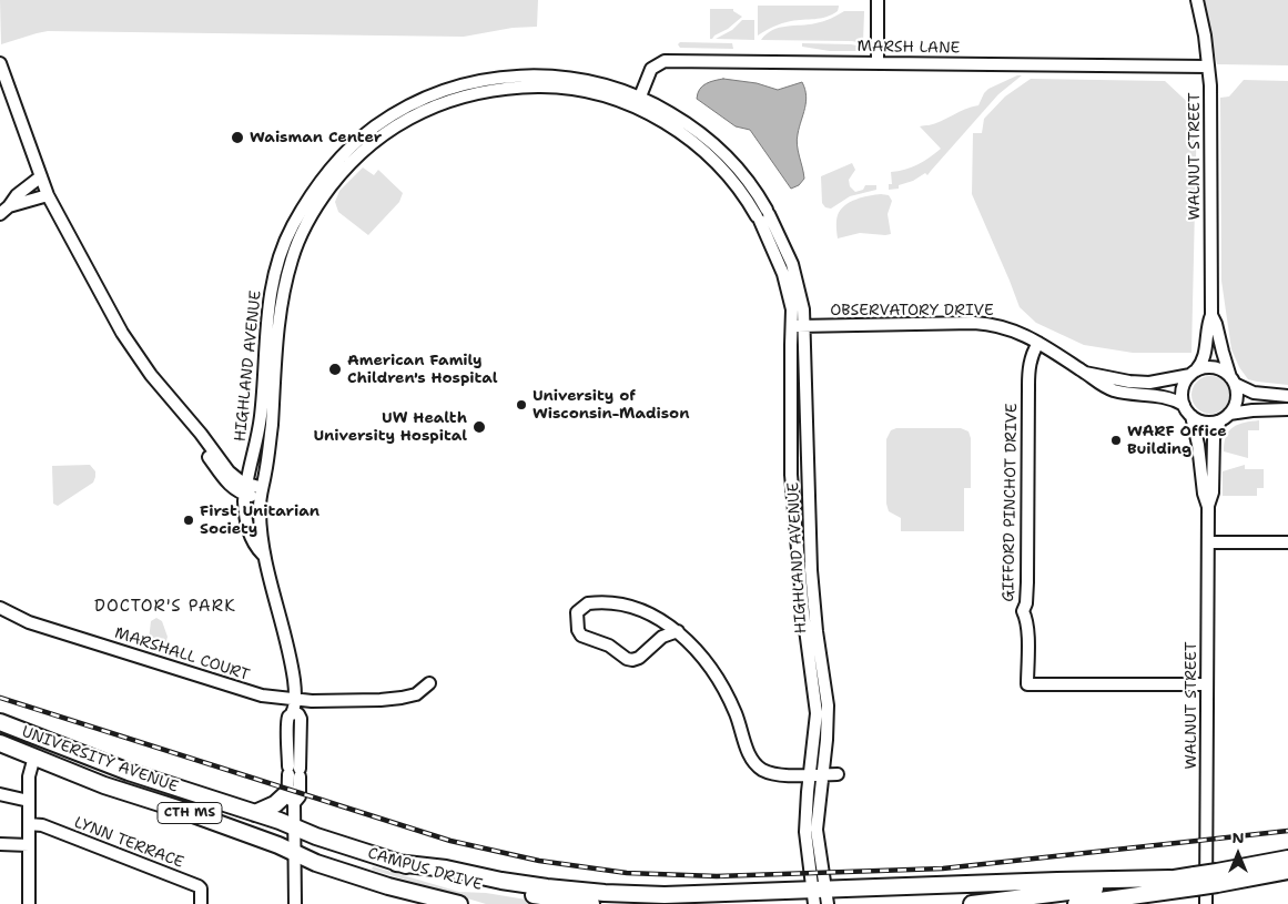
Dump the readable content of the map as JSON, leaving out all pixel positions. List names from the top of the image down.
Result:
{
  "streets": {
    "main road": ["UNIVERSITY AVENUE", "CTH MS", "CAMPUS DRIVE"],
    "street": [
      "MARSH LANE",
      "WALNUT STREET",
      "OBSERVATORY DRIVE",
      "HIGHLAND AVENUE",
      "GIFFORD PINCHOT DRIVE",
      "MARSHALL COURT",
      "LYNN TERRACE"
    ]
  },
  "crossings": [
    ["MARSH LANE", "WALNUT STREET"],
    ["MARSH LANE", "HIGHLAND AVENUE"],
    ["WALNUT STREET", "OBSERVATORY DRIVE"],
    ["WALNUT STREET", "GIFFORD PINCHOT DRIVE"],
    ["OBSERVATORY DRIVE", "HIGHLAND AVENUE"],
    ["OBSERVATORY DRIVE", "GIFFORD PINCHOT DRIVE"],
    ["UNIVERSITY AVENUE", "CAMPUS DRIVE"]
  ],
  "districts": ["DOCTOR'S PARK"],
  "places": [
    "Waisman Center",
    "American Family Children's Hospital",
    "University of Wisconsin-Madison",
    "UW Health University Hospital",
    "WARF Office Building",
    "First Unitarian Society"
  ],
  "north": "top"
}
